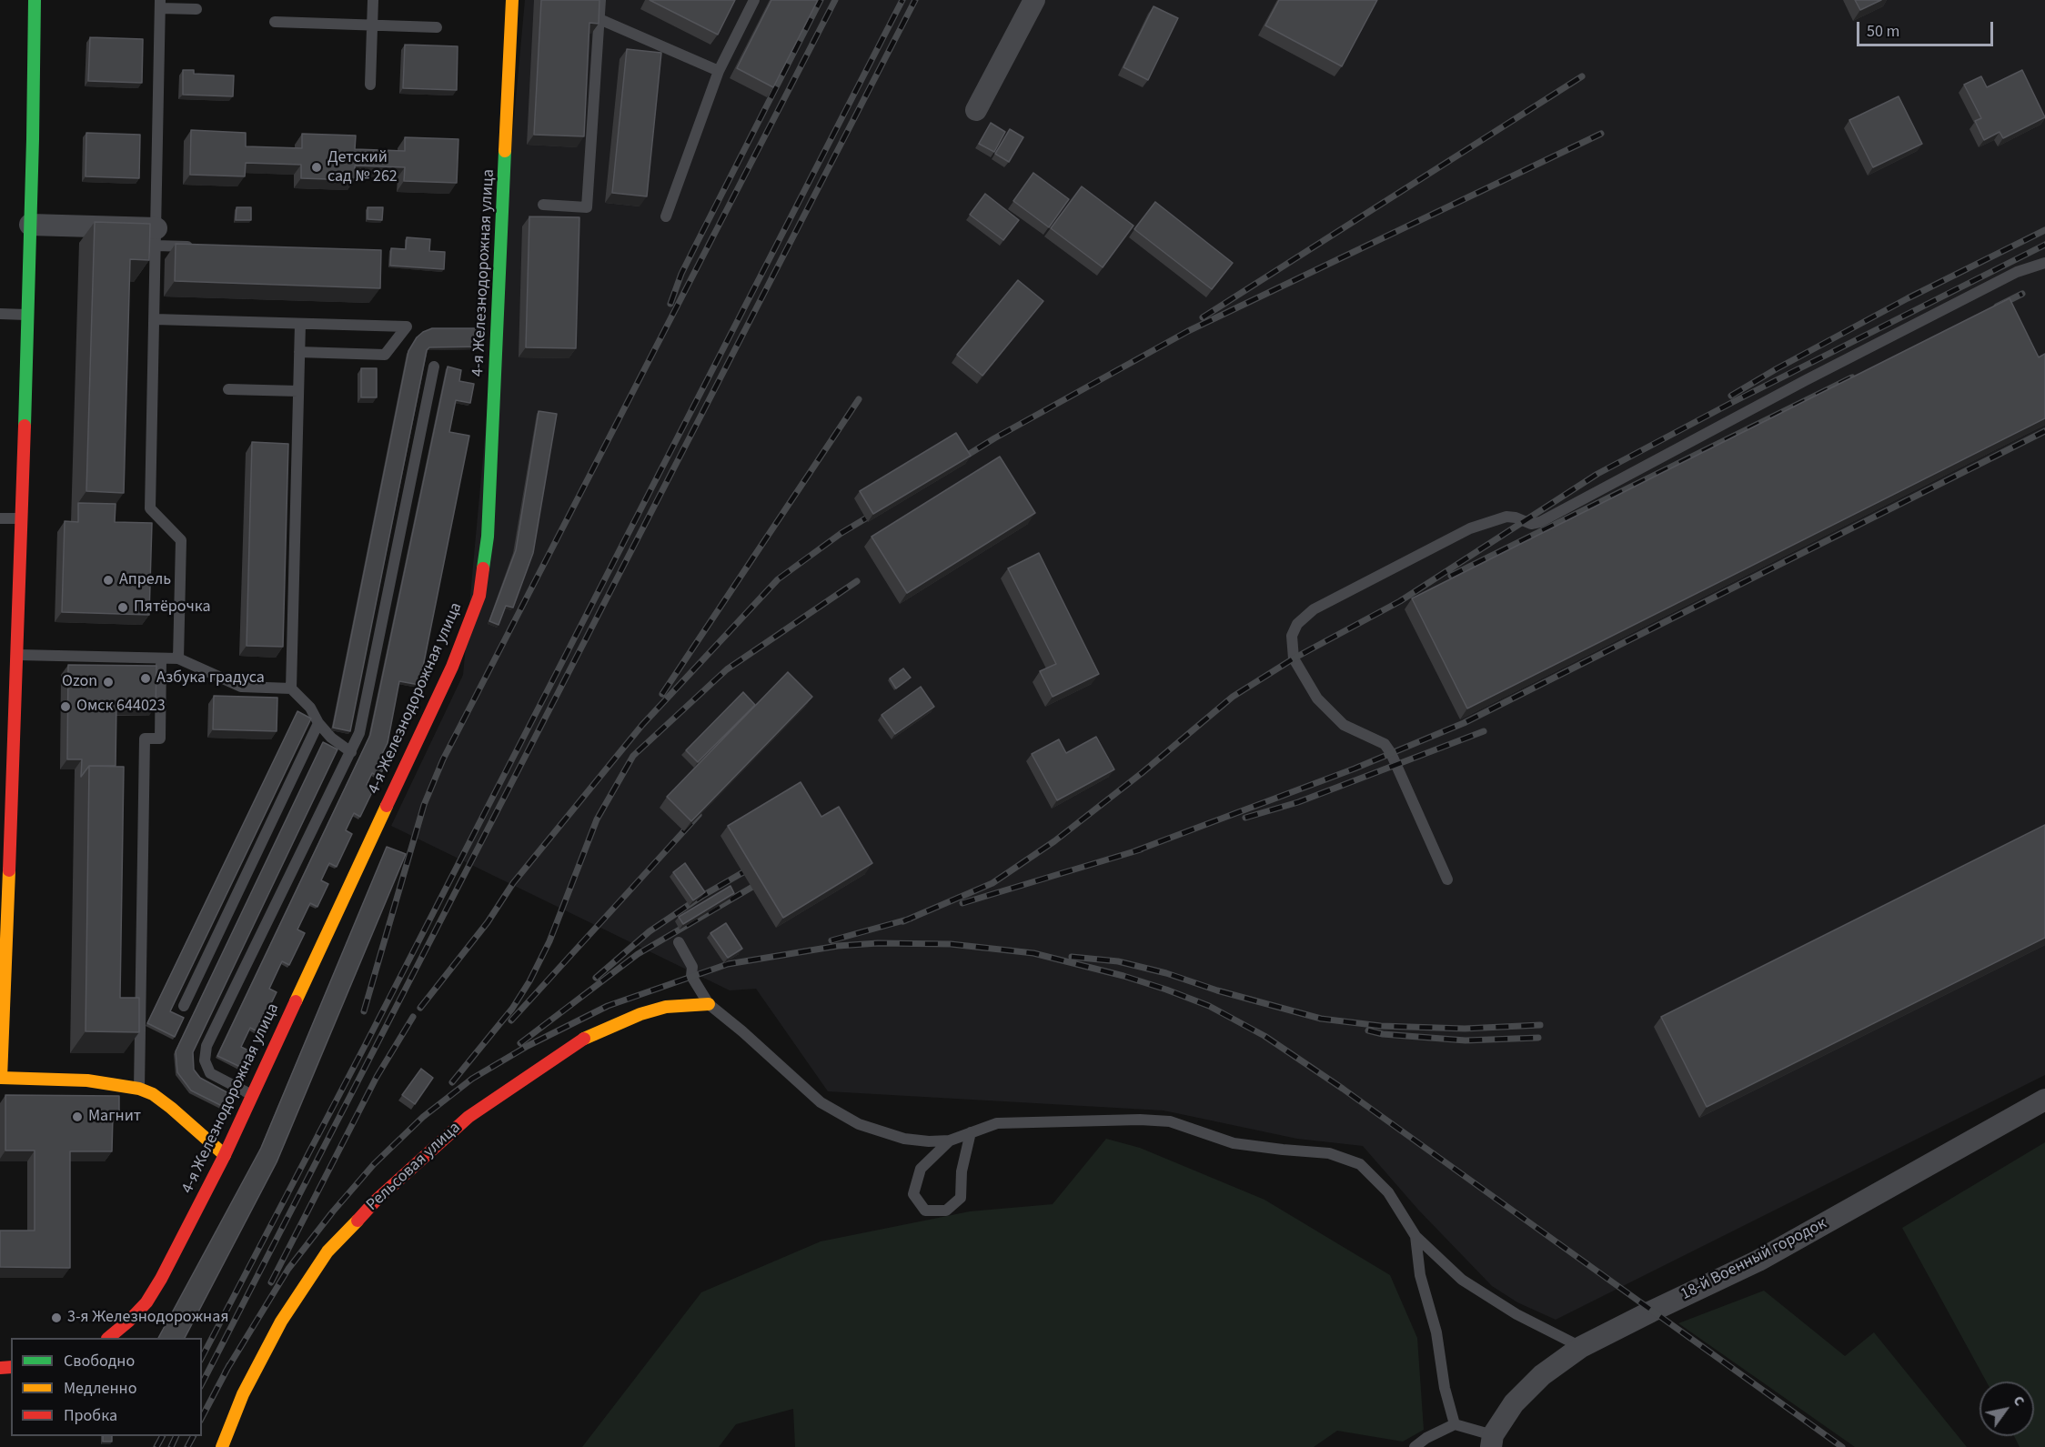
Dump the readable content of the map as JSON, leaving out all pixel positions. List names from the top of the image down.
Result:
{
  "streets": {
    "street": ["4-я Железнодорожная улица", "Рельсовая улица", "18-й Военный городок"]
  },
  "places": [
    "Детский сад № 262",
    "Апрель",
    "Пятёрочка",
    "Азбука градуса",
    "Ozon",
    "Омск 644023",
    "Магнит",
    "3-я Железнодорожная"
  ],
  "legend": ["Свободно", "Медленно", "Пробка"],
  "scale_bar": "50 m",
  "north": "top right"
}
